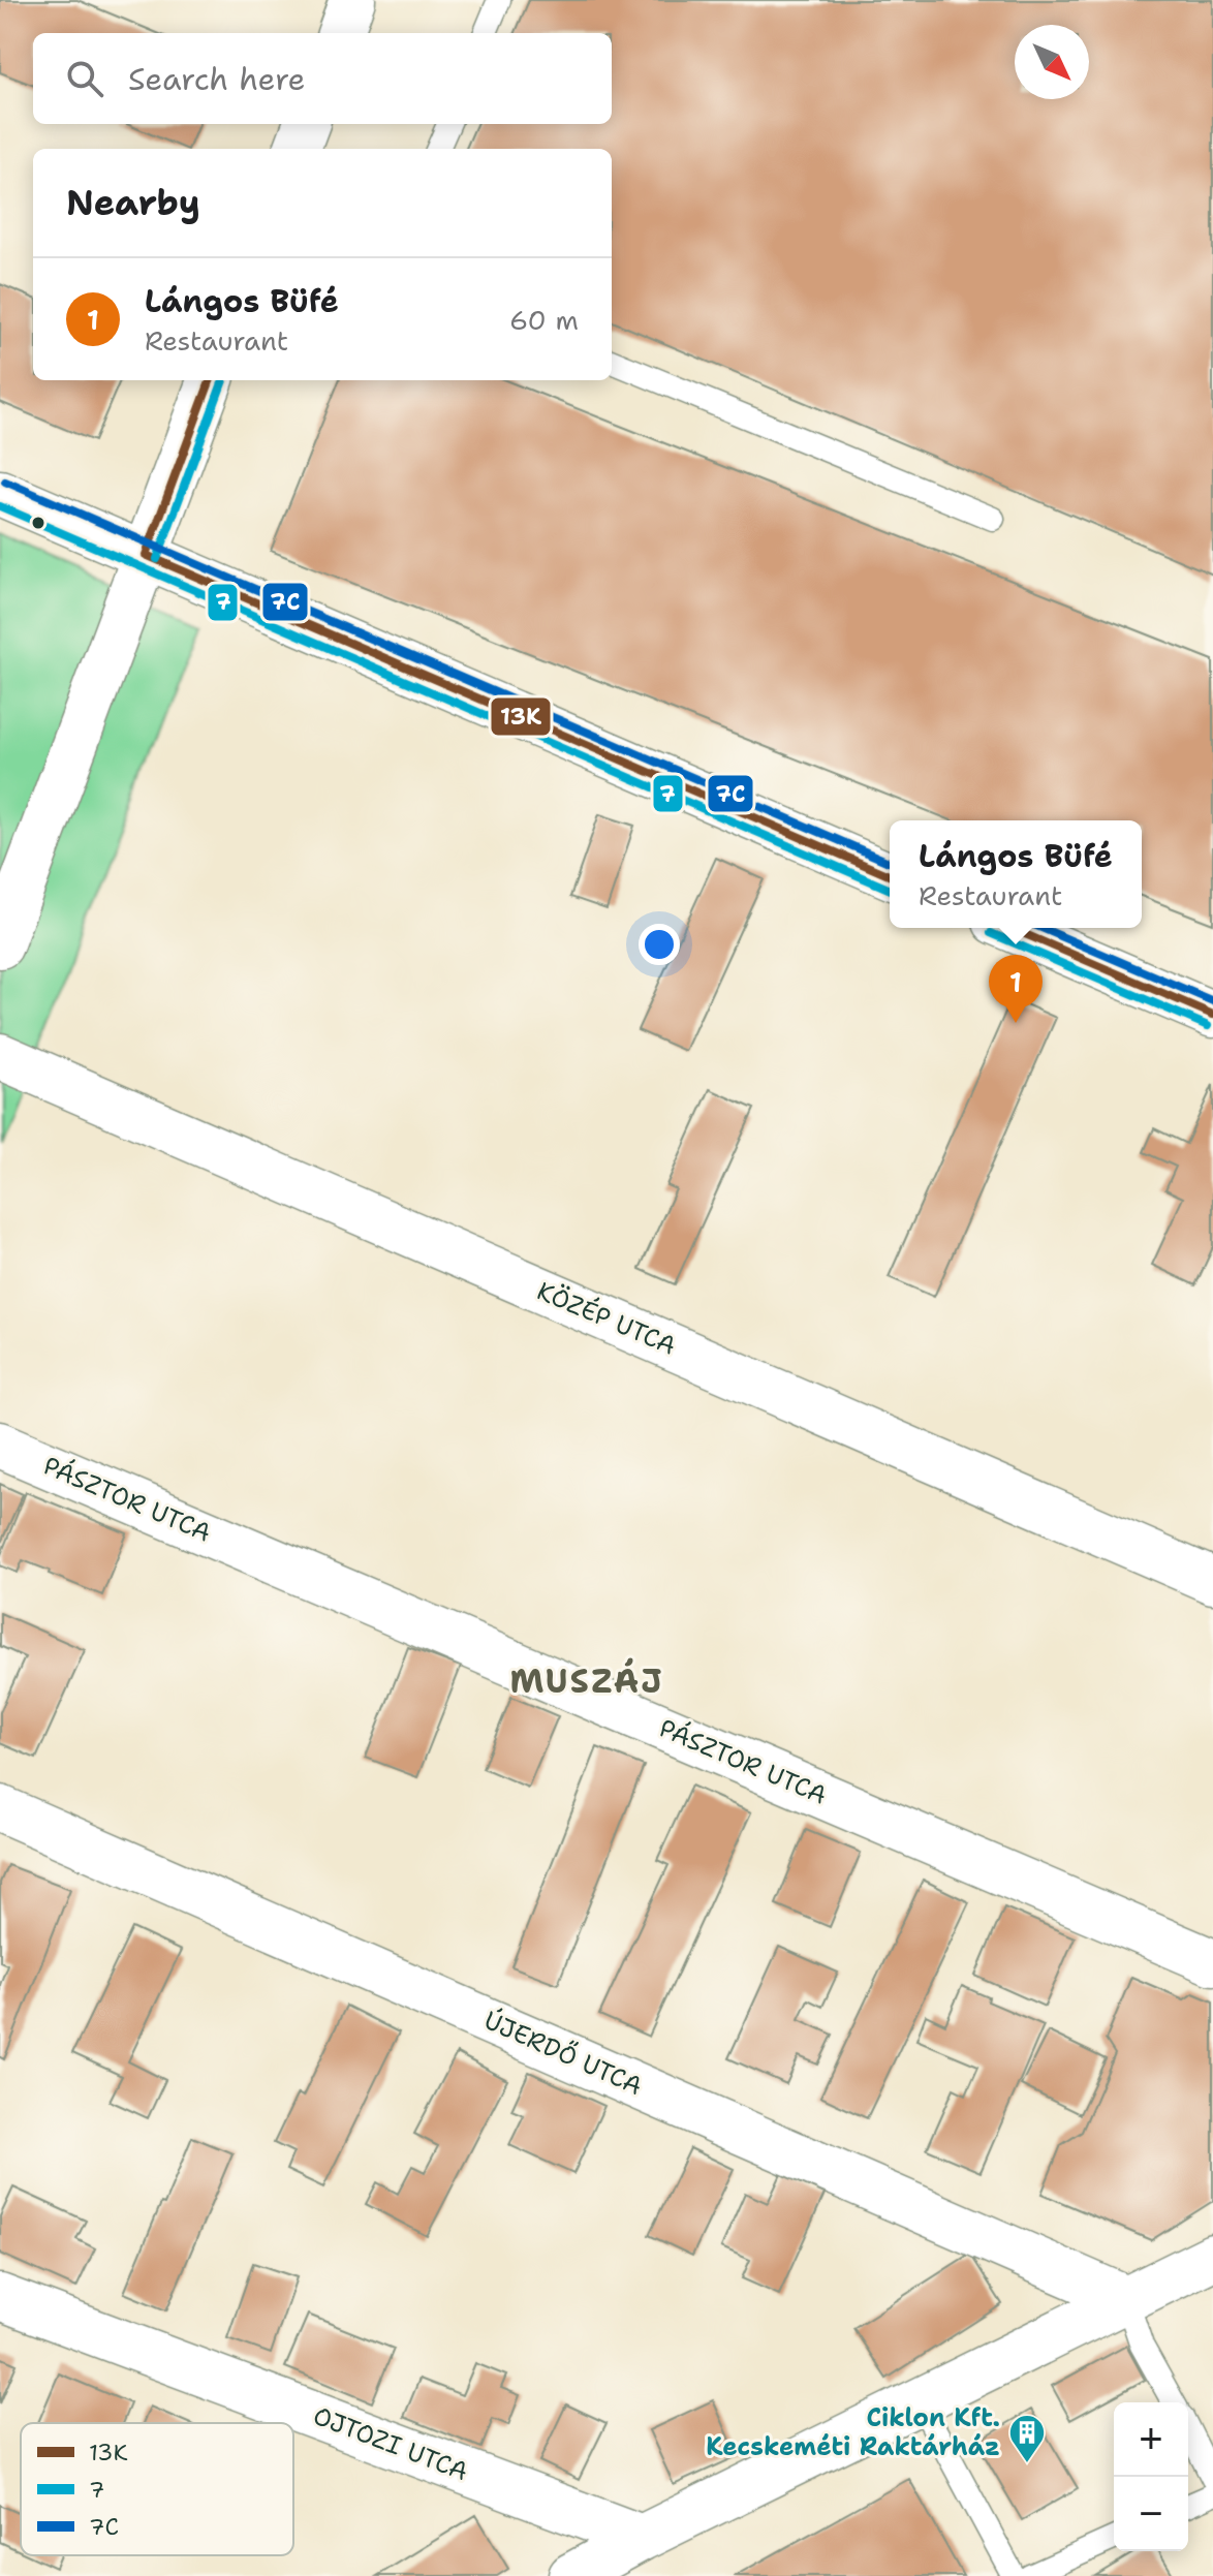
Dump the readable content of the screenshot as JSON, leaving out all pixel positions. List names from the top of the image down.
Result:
{
  "streets": {
    "street": [
      "KÖZÉP UTCA",
      "PÁSZTOR UTCA",
      "ÚJERDŐ UTCA",
      "OJTOZI UTCA"
    ]
  },
  "districts": ["MUSZÁJ"],
  "places": {
    "building": ["Ciklon Kft. Kecskeméti Raktárház"]
  },
  "lines": ["transit line 13K", "transit line 7", "transit line 7C"],
  "legend": ["13K", "7", "7C"],
  "north": "bottom right",
  "page": {
    "search": "Search here",
    "heading": "Nearby",
    "list": [
      {
        "mark": "1",
        "name": "Lángos Büfé",
        "note": "Restaurant",
        "value": "60 m"
      }
    ],
    "popup": ["Lángos Büfé", "Restaurant"],
    "pins": "1",
    "map_buttons": ["+", "−"]
  }
}
